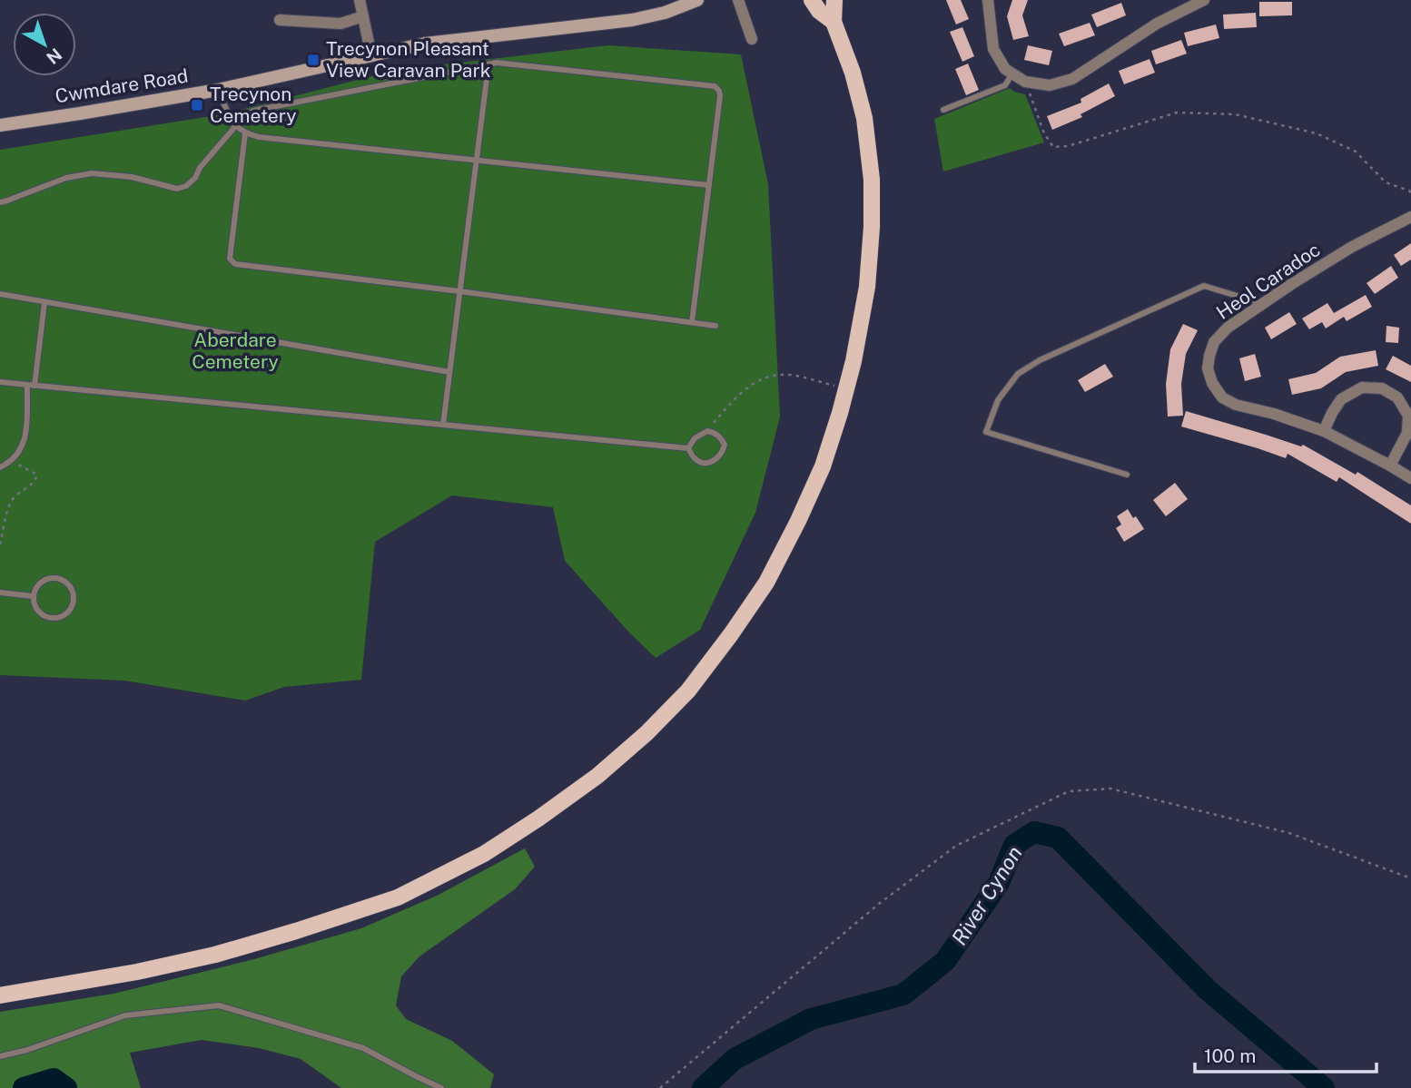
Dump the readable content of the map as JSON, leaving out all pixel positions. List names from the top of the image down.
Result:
{
  "streets": {
    "main road": ["Cwmdare Road"],
    "street": ["Heol Caradoc"]
  },
  "water": ["River Cynon"],
  "parks": ["Aberdare Cemetery"],
  "places": {
    "transit": ["Trecynon Pleasant View Caravan Park", "Trecynon Cemetery"]
  },
  "scale_bar": "100 m",
  "north": "bottom right"
}
